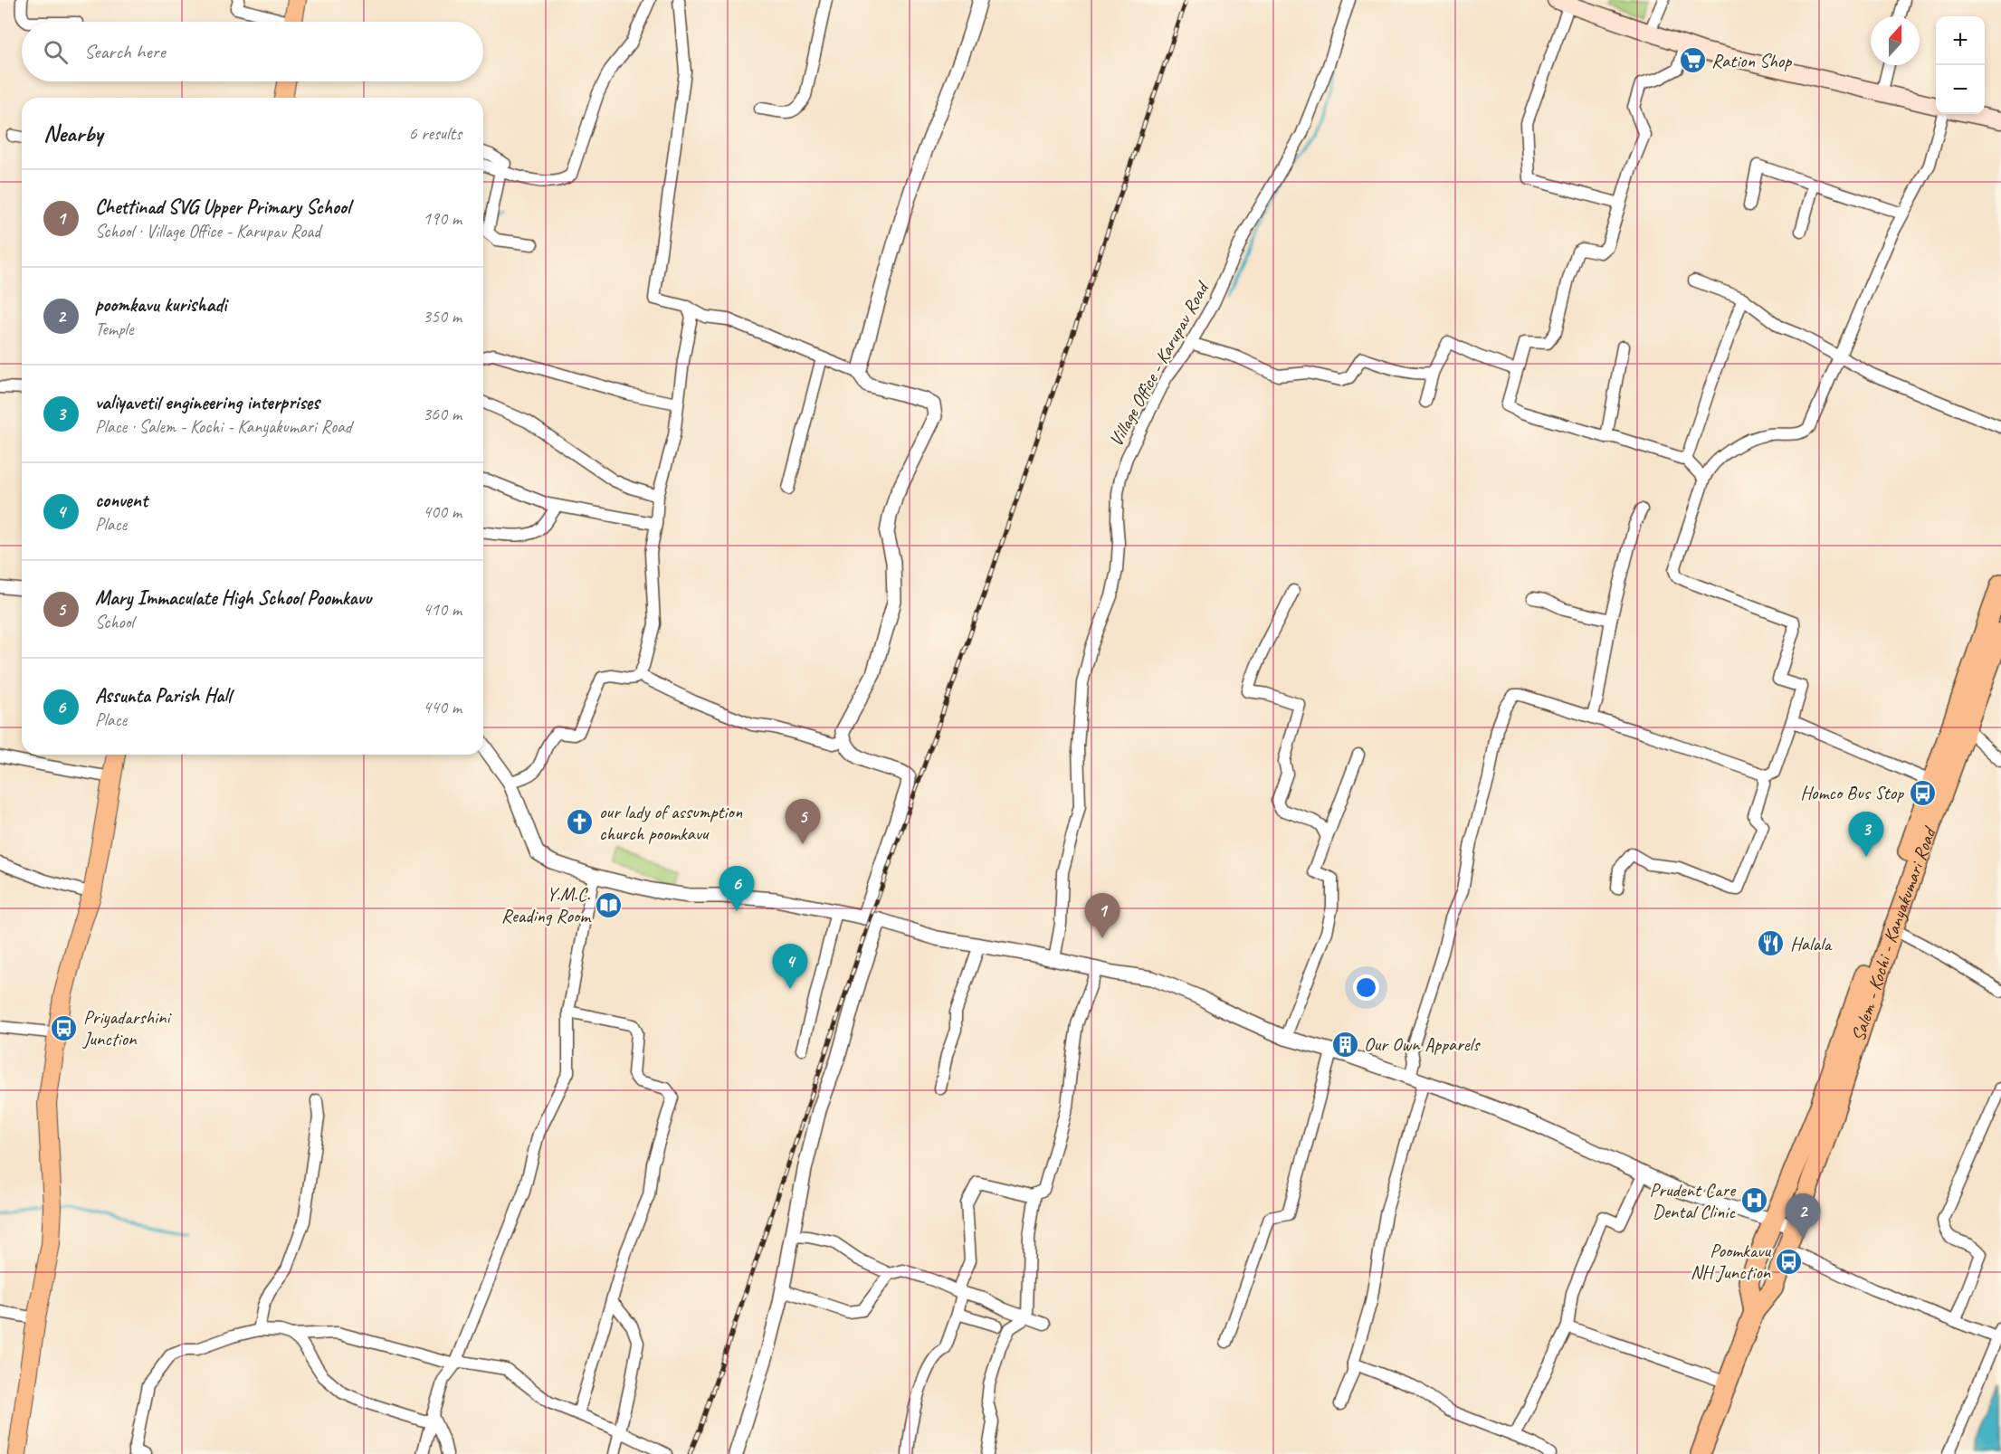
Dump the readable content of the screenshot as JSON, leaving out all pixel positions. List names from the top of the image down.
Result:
{
  "streets": {
    "highway": ["Salem - Kochi - Kanyakumari Road"],
    "street": ["Village Office - Karupav Road"]
  },
  "places": {
    "supermarket": ["Ration Shop"],
    "bus stop": ["Homco Bus Stop", "Priyadarshini Junction", "Poomkavu NH Junction"],
    "church": ["our lady of assumption church poomkavu"],
    "library": ["Y.M.C. Reading Room"],
    "restaurant": ["Halala"],
    "building": ["Our Own Apparels"],
    "hospital": ["Prudent Care Dental Clinic"]
  },
  "north": "top",
  "page": {
    "map_buttons": ["+", "−"],
    "search": "Search here",
    "heading": ["Nearby", "6 results"],
    "list": [
      {
        "mark": "1",
        "name": "Chettinad SVG Upper Primary School",
        "note": "School · Village Office - Karupav Road",
        "value": "190 m"
      },
      {
        "mark": "2",
        "name": "poomkavu kurishadi",
        "note": "Temple",
        "value": "350 m"
      },
      {
        "mark": "3",
        "name": "valiyavetil engineering interprises",
        "note": "Place · Salem - Kochi - Kanyakumari Road",
        "value": "360 m"
      },
      {
        "mark": "4",
        "name": "convent",
        "note": "Place",
        "value": "400 m"
      },
      {
        "mark": "5",
        "name": "Mary Immaculate High School Poomkavu",
        "note": "School",
        "value": "410 m"
      },
      {
        "mark": "6",
        "name": "Assunta Parish Hall",
        "note": "Place",
        "value": "440 m"
      }
    ],
    "pins": [
      "5",
      "3",
      "6",
      "1",
      "4",
      "2"
    ]
  }
}
